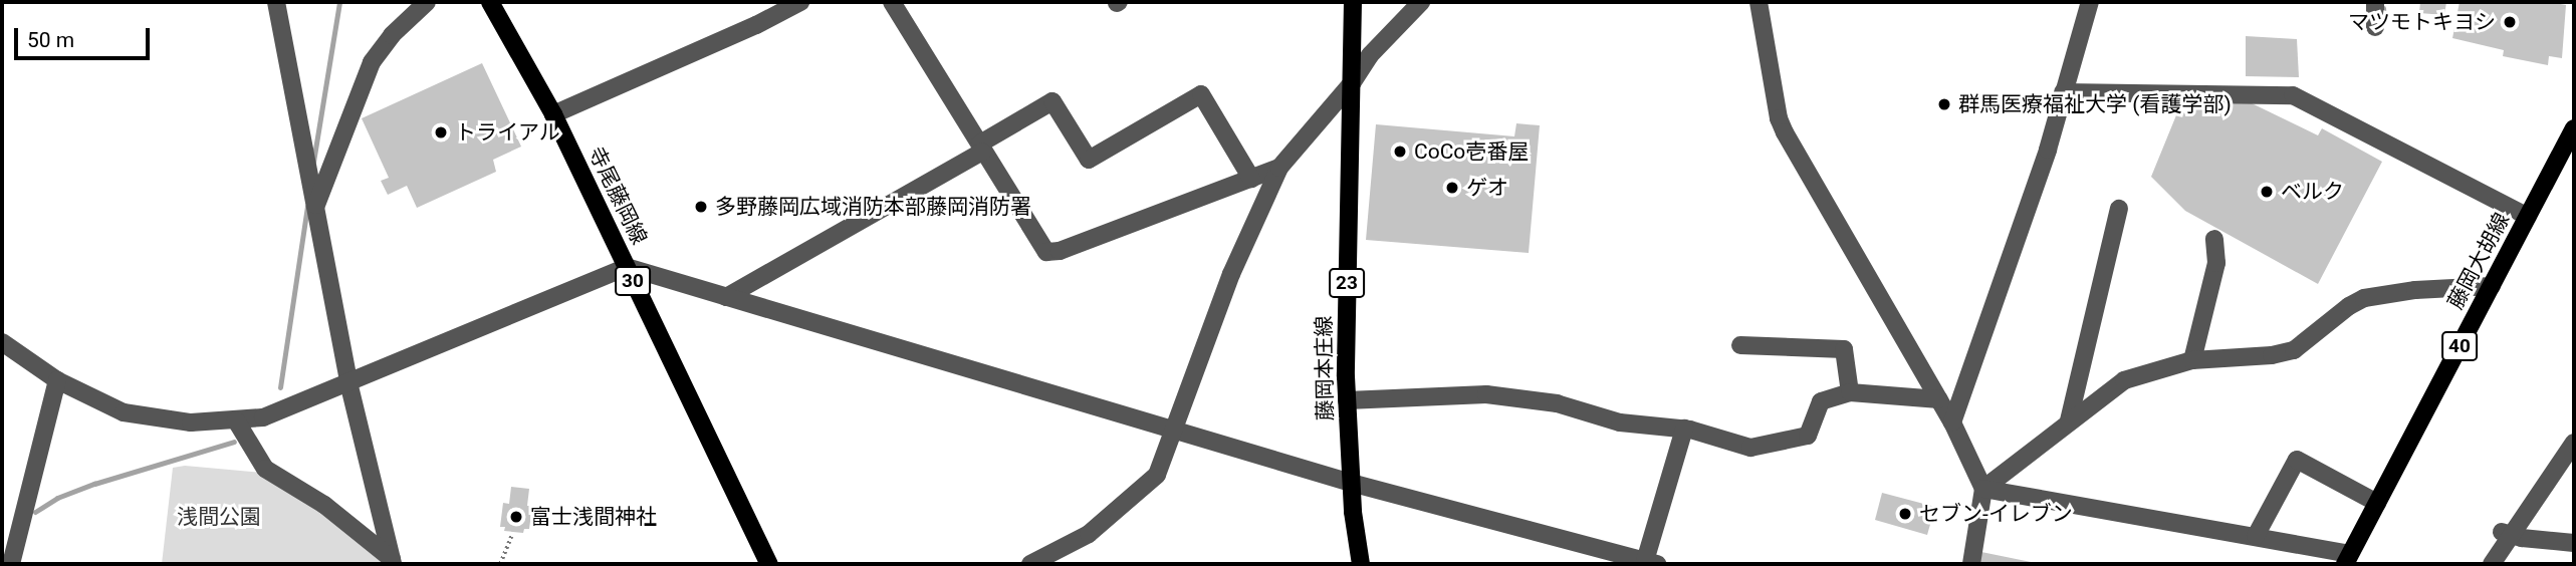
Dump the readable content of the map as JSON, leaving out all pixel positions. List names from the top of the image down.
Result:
{
  "streets": {
    "main road": [
      "寺尾藤岡線",
      "藤岡大胡線",
      "30",
      "23",
      "40",
      "藤岡本庄線"
    ]
  },
  "parks": ["浅間公園"],
  "places": [
    "マツモトキヨシ",
    "群馬医療福祉大学 (看護学部)",
    "トライアル",
    "CoCo壱番屋",
    "ゲオ",
    "ベルク",
    "多野藤岡広域消防本部藤岡消防署",
    "セブン-イレブン",
    "富士浅間神社"
  ],
  "scale_bar": "50 m"
}
